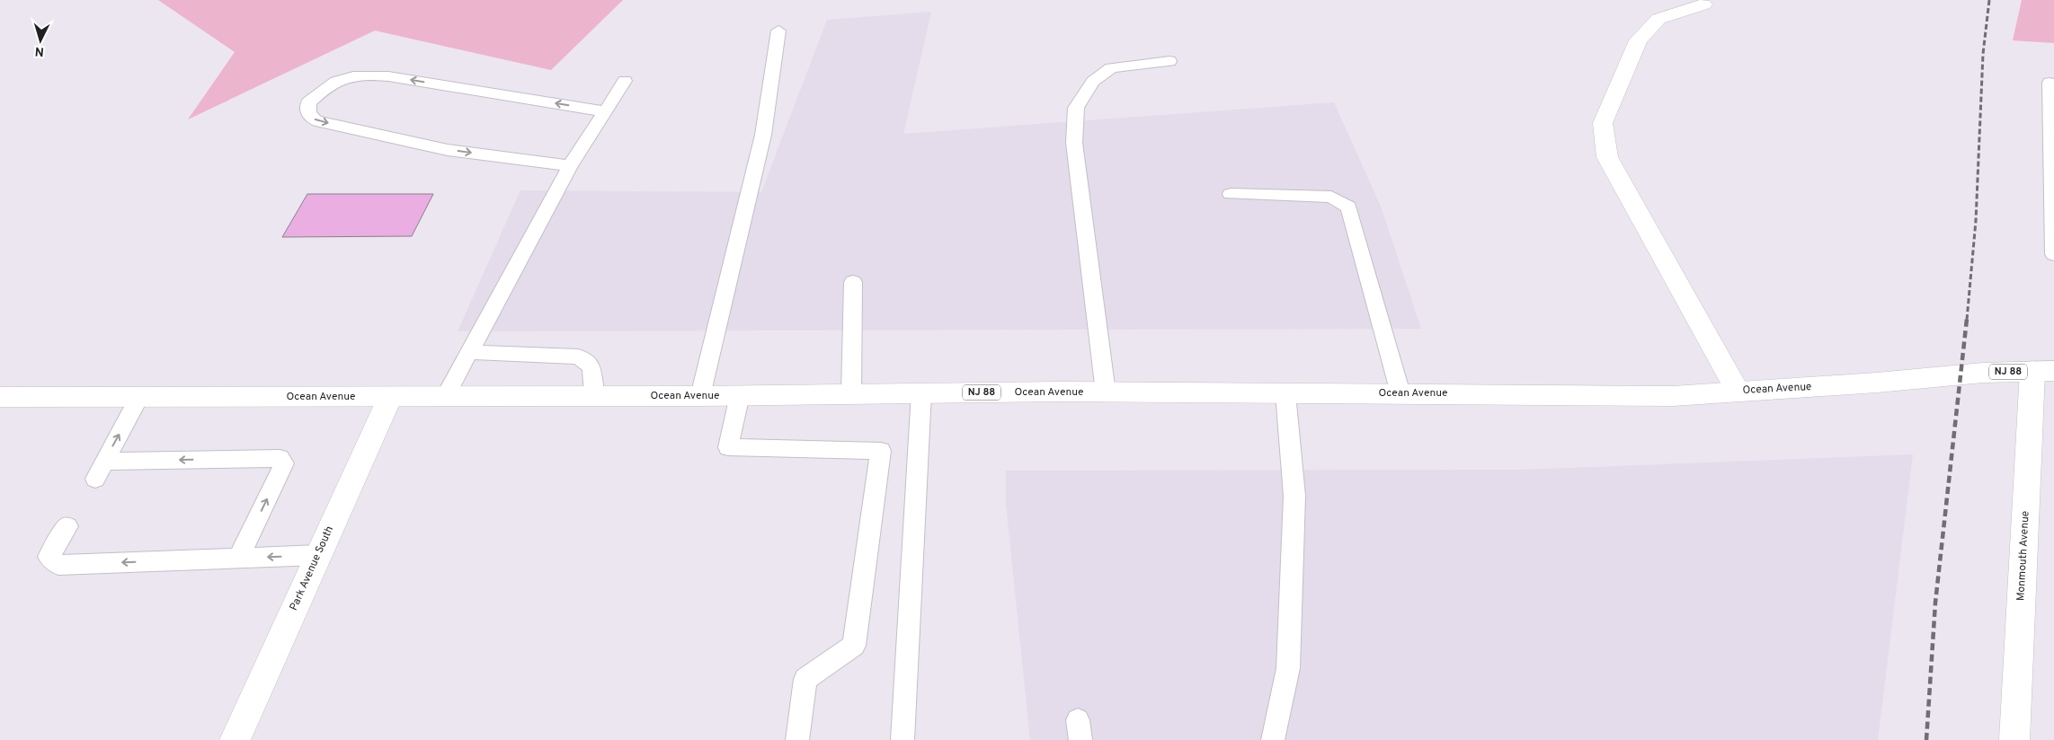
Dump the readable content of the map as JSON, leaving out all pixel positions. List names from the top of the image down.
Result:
{
  "streets": {
    "main road": [
      "NJ 88",
      "Ocean Avenue",
      "Monmouth Avenue",
      "Park Avenue South"
    ]
  },
  "crossings": [
    ["Ocean Avenue", "Monmouth Avenue"],
    ["Ocean Avenue", "Park Avenue South"]
  ],
  "north": "bottom"
}
